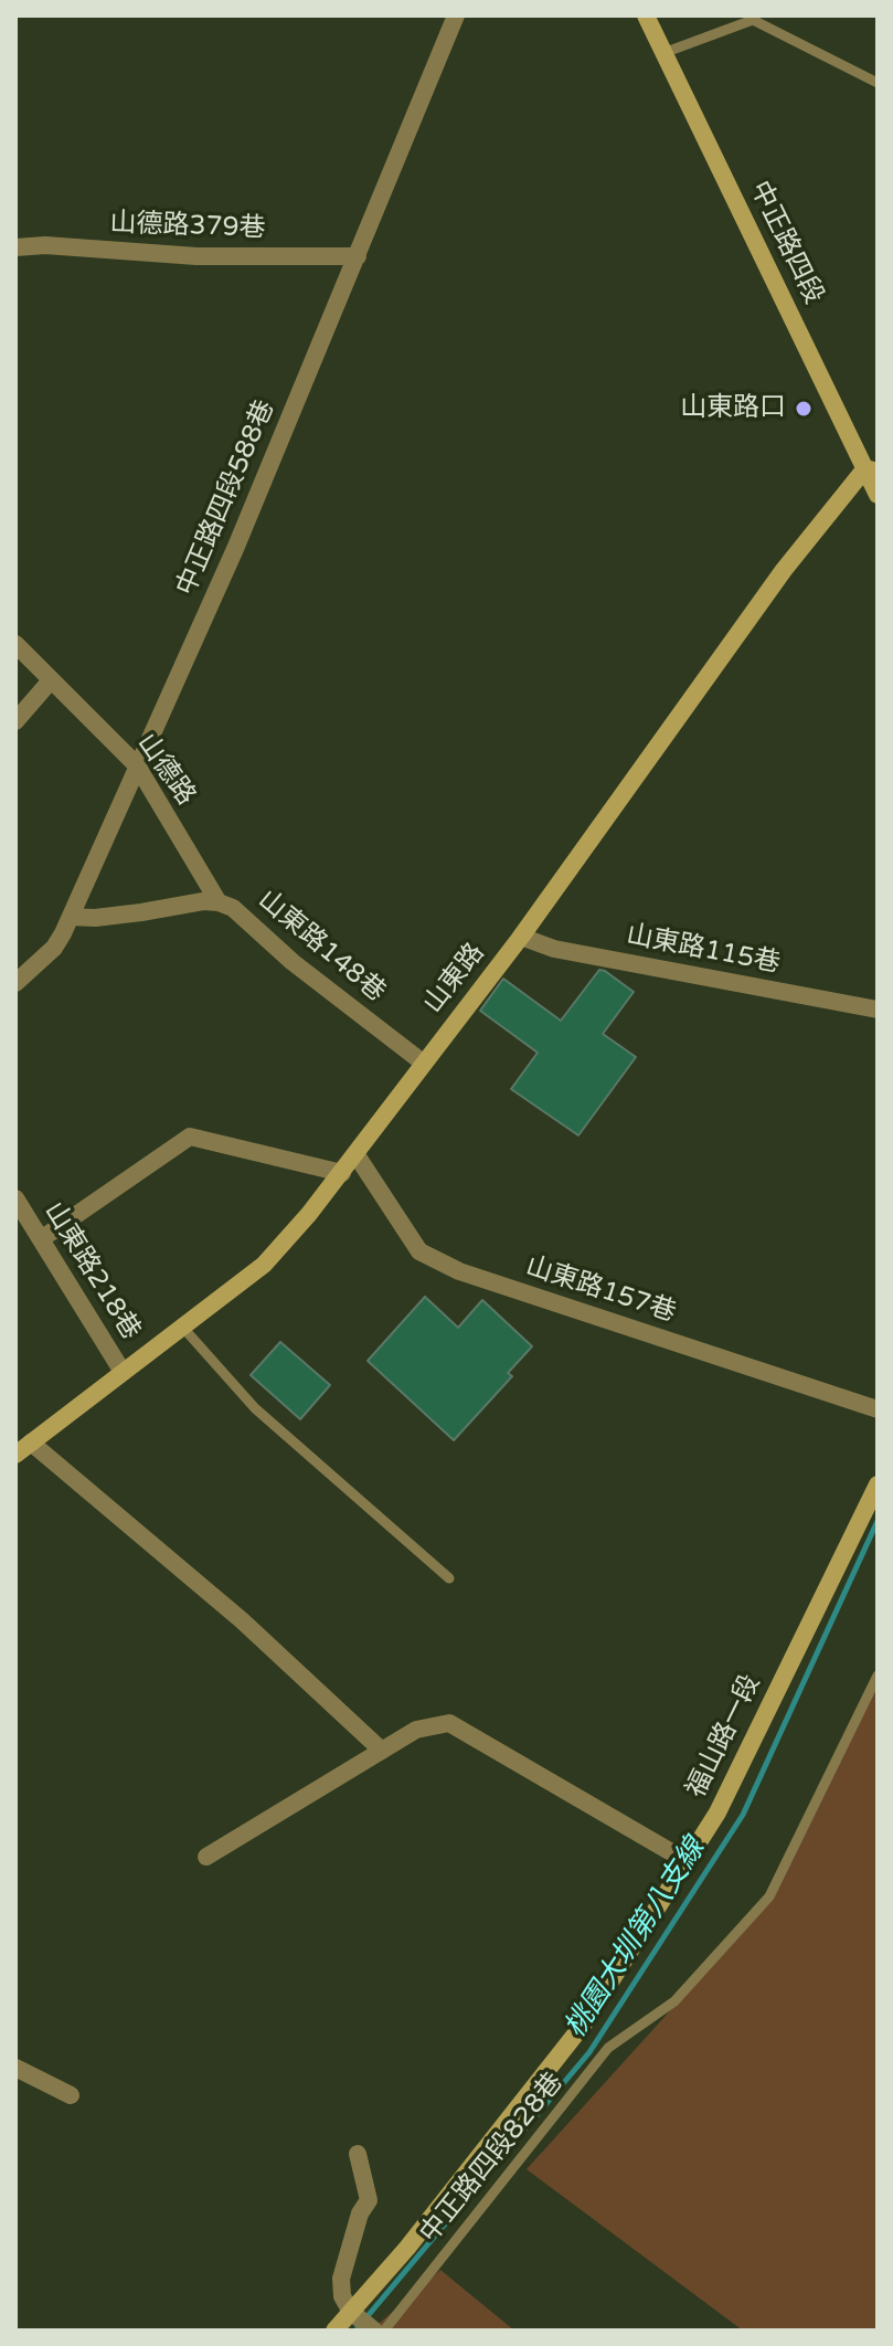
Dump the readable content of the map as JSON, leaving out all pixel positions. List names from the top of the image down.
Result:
{
  "streets": {
    "street": [
      "山德路379巷",
      "中正路四段",
      "中正路四段588巷",
      "山德路",
      "山東路148巷",
      "山東路115巷",
      "山東路",
      "山東路218巷",
      "山東路157巷",
      "福山路一段"
    ],
    "lane": ["中正路四段828巷"]
  },
  "crossings": [
    ["山德路379巷", "中正路四段588巷"],
    ["中正路四段", "山東路"],
    ["中正路四段588巷", "山德路"],
    ["中正路四段588巷", "山東路148巷"],
    ["山德路", "山東路148巷"],
    ["山東路148巷", "山東路"],
    ["山東路115巷", "山東路"],
    ["山東路", "山東路218巷"],
    ["山東路", "山東路157巷"],
    ["福山路一段", "中正路四段828巷"]
  ],
  "water": ["桃園大圳第八支線"],
  "places": ["山東路口"]
}
